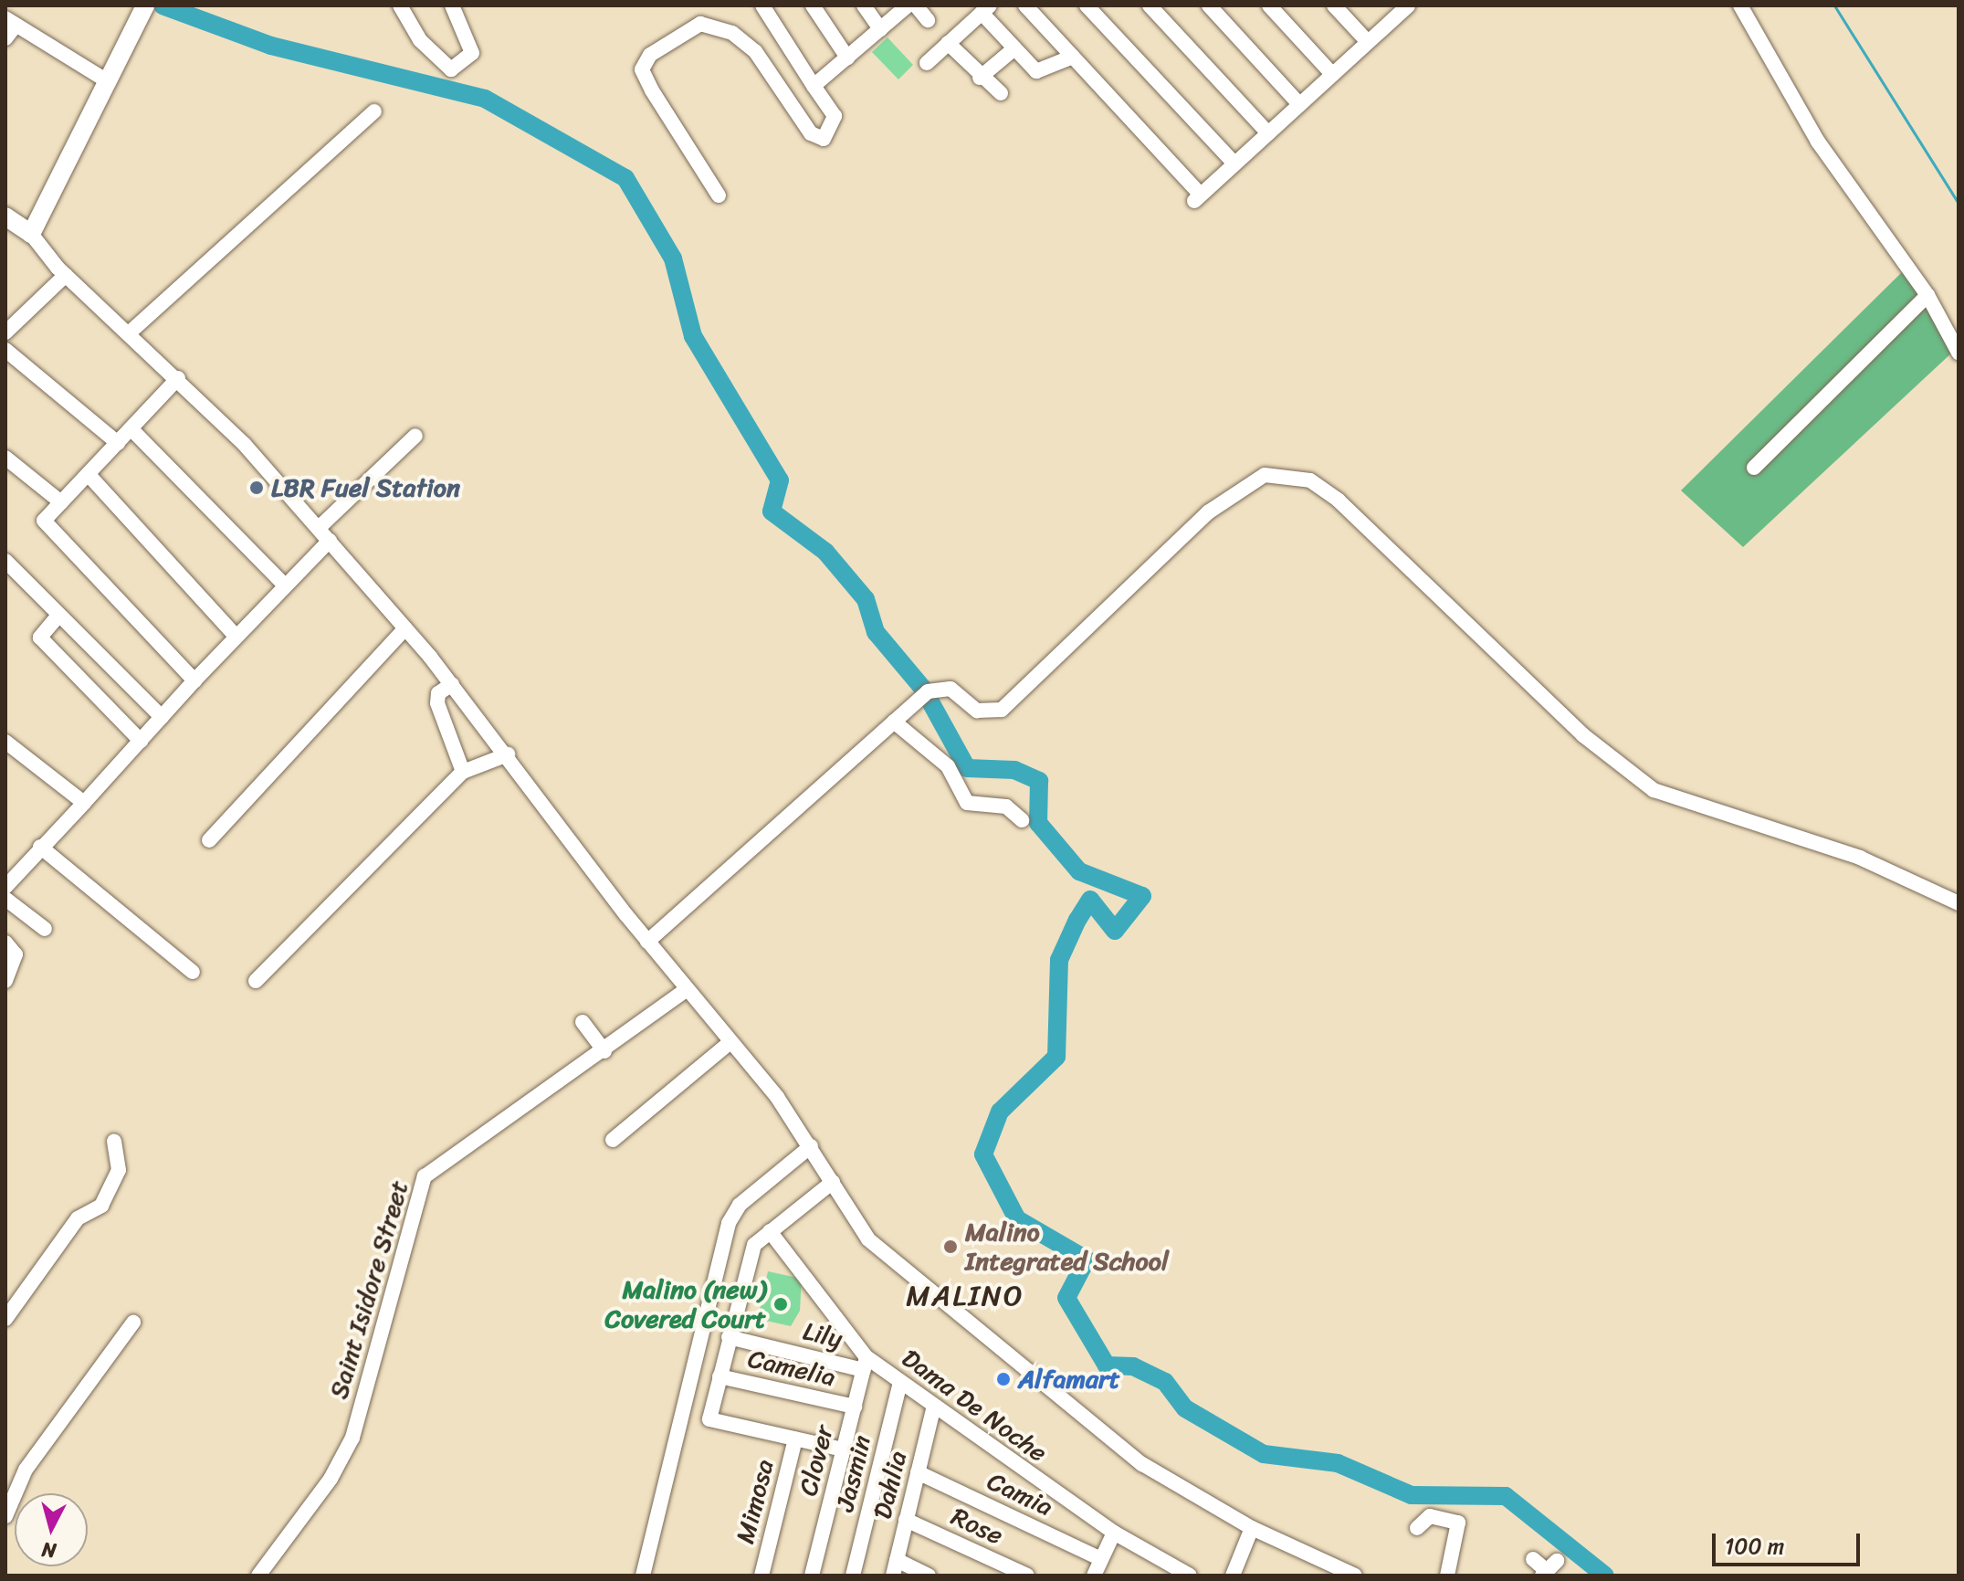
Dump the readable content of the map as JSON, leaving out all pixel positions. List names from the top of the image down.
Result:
{
  "streets": {
    "street": [
      "Saint Isidore Street",
      "Lily",
      "Camelia",
      "Dama De Noche",
      "Clover",
      "Jasmin",
      "Dahlia",
      "Camia",
      "Mimosa",
      "Rose"
    ]
  },
  "crossings": [
    ["Lily", "Dama De Noche"],
    ["Lily", "Clover"],
    ["Camelia", "Clover"],
    ["Dama De Noche", "Clover"],
    ["Dama De Noche", "Jasmin"],
    ["Dama De Noche", "Dahlia"],
    ["Dahlia", "Camia"],
    ["Dahlia", "Rose"]
  ],
  "districts": ["MALINO"],
  "places": [
    "LBR Fuel Station",
    "Malino Integrated School",
    "Malino (new) Covered Court",
    "Alfamart"
  ],
  "scale_bar": "100 m",
  "north": "bottom"
}
